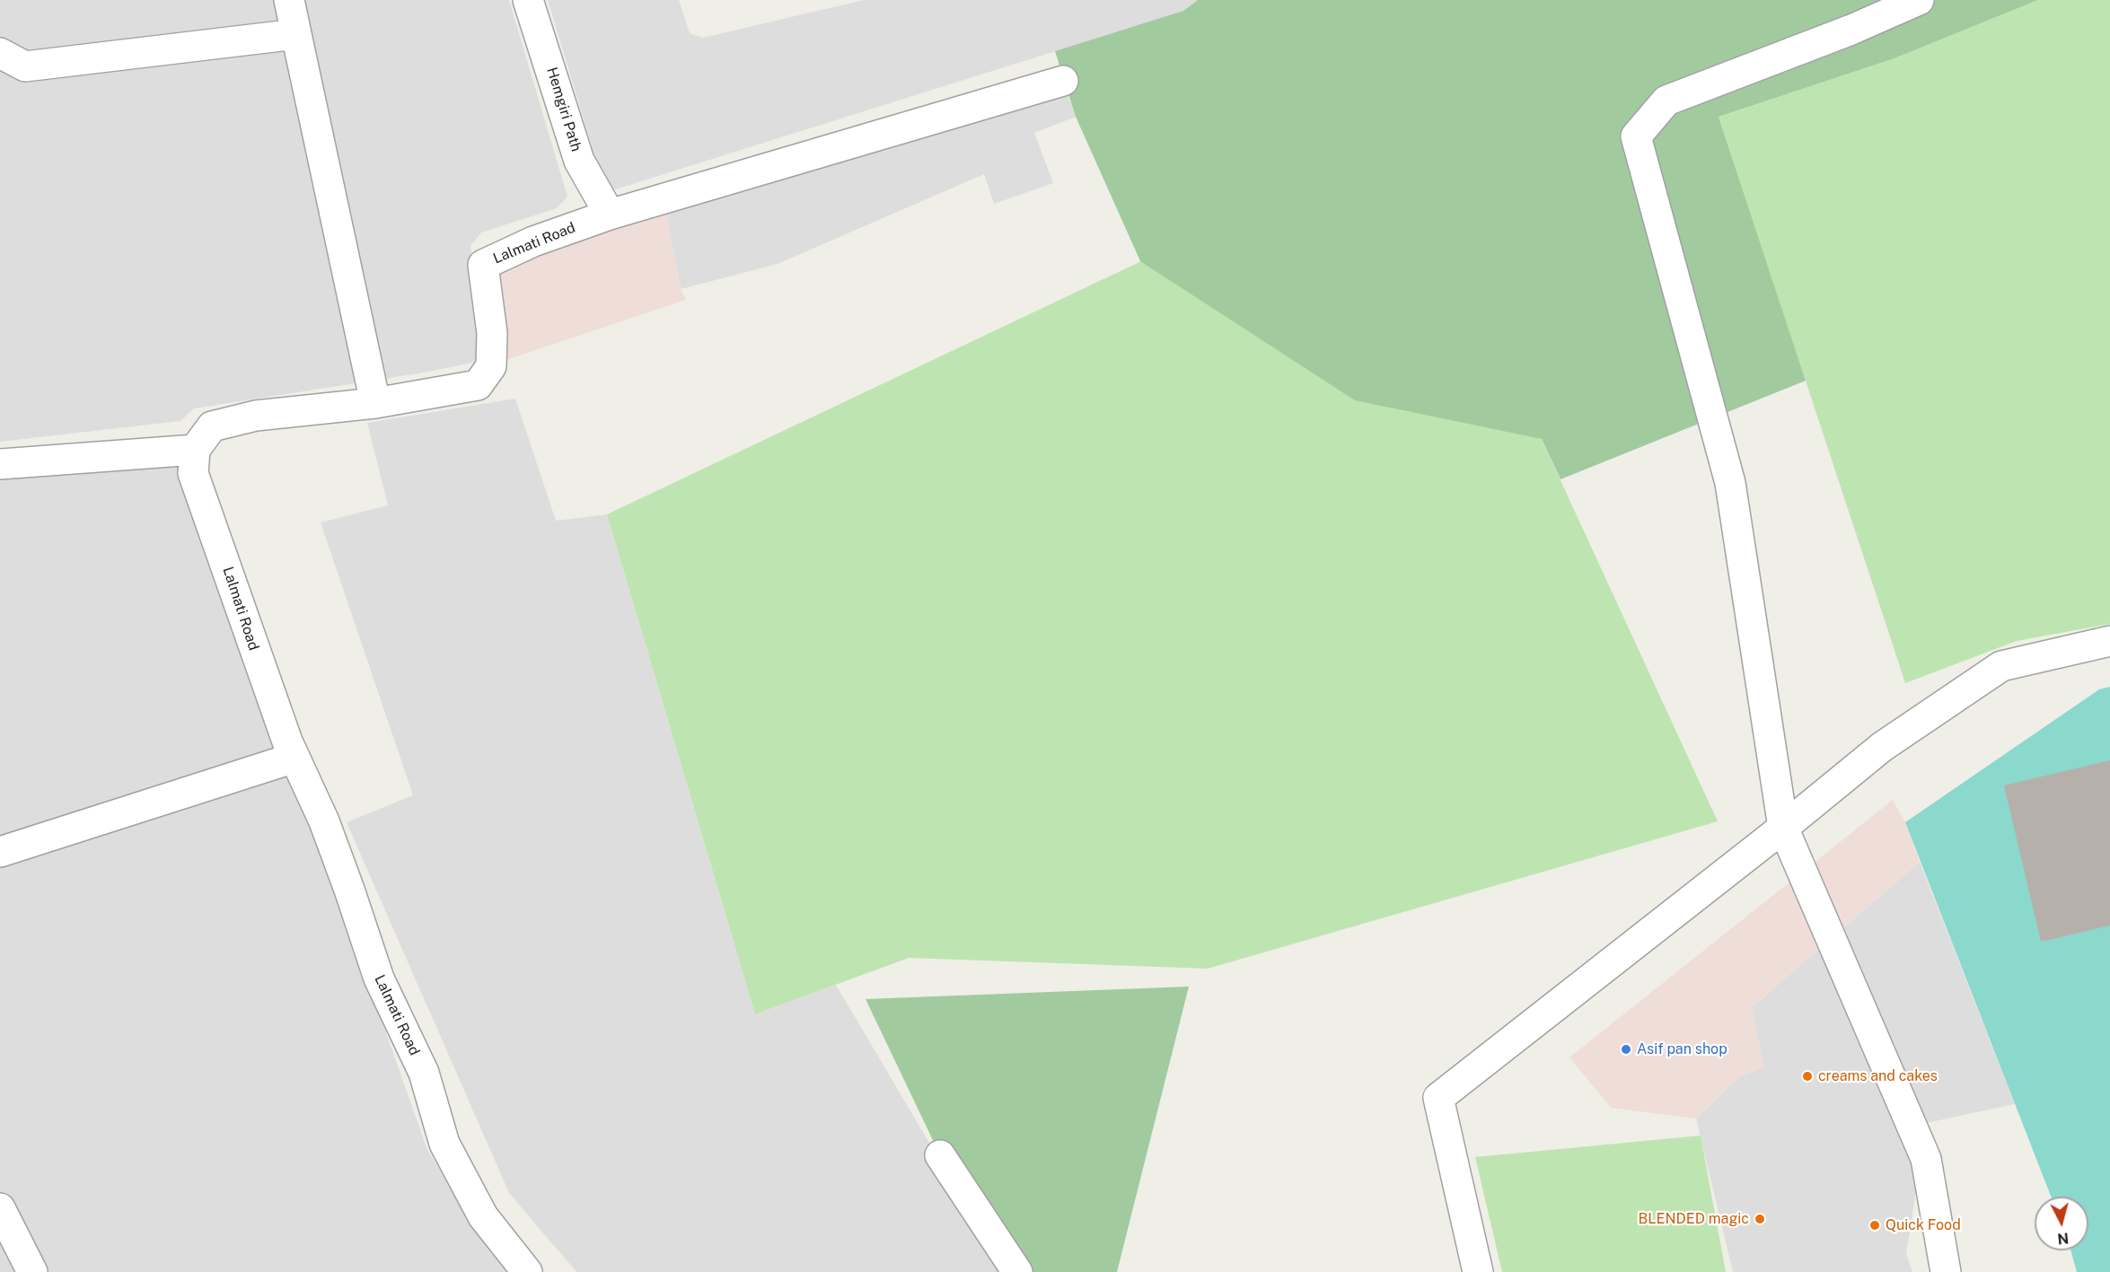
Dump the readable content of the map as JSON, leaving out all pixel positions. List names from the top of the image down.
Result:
{
  "streets": {
    "street": ["Hemgiri Path", "Lalmati Road"]
  },
  "crossings": [
    ["Hemgiri Path", "Lalmati Road"]
  ],
  "places": [
    "Asif pan shop",
    "creams and cakes",
    "BLENDED magic",
    "Quick Food"
  ],
  "north": "bottom"
}
